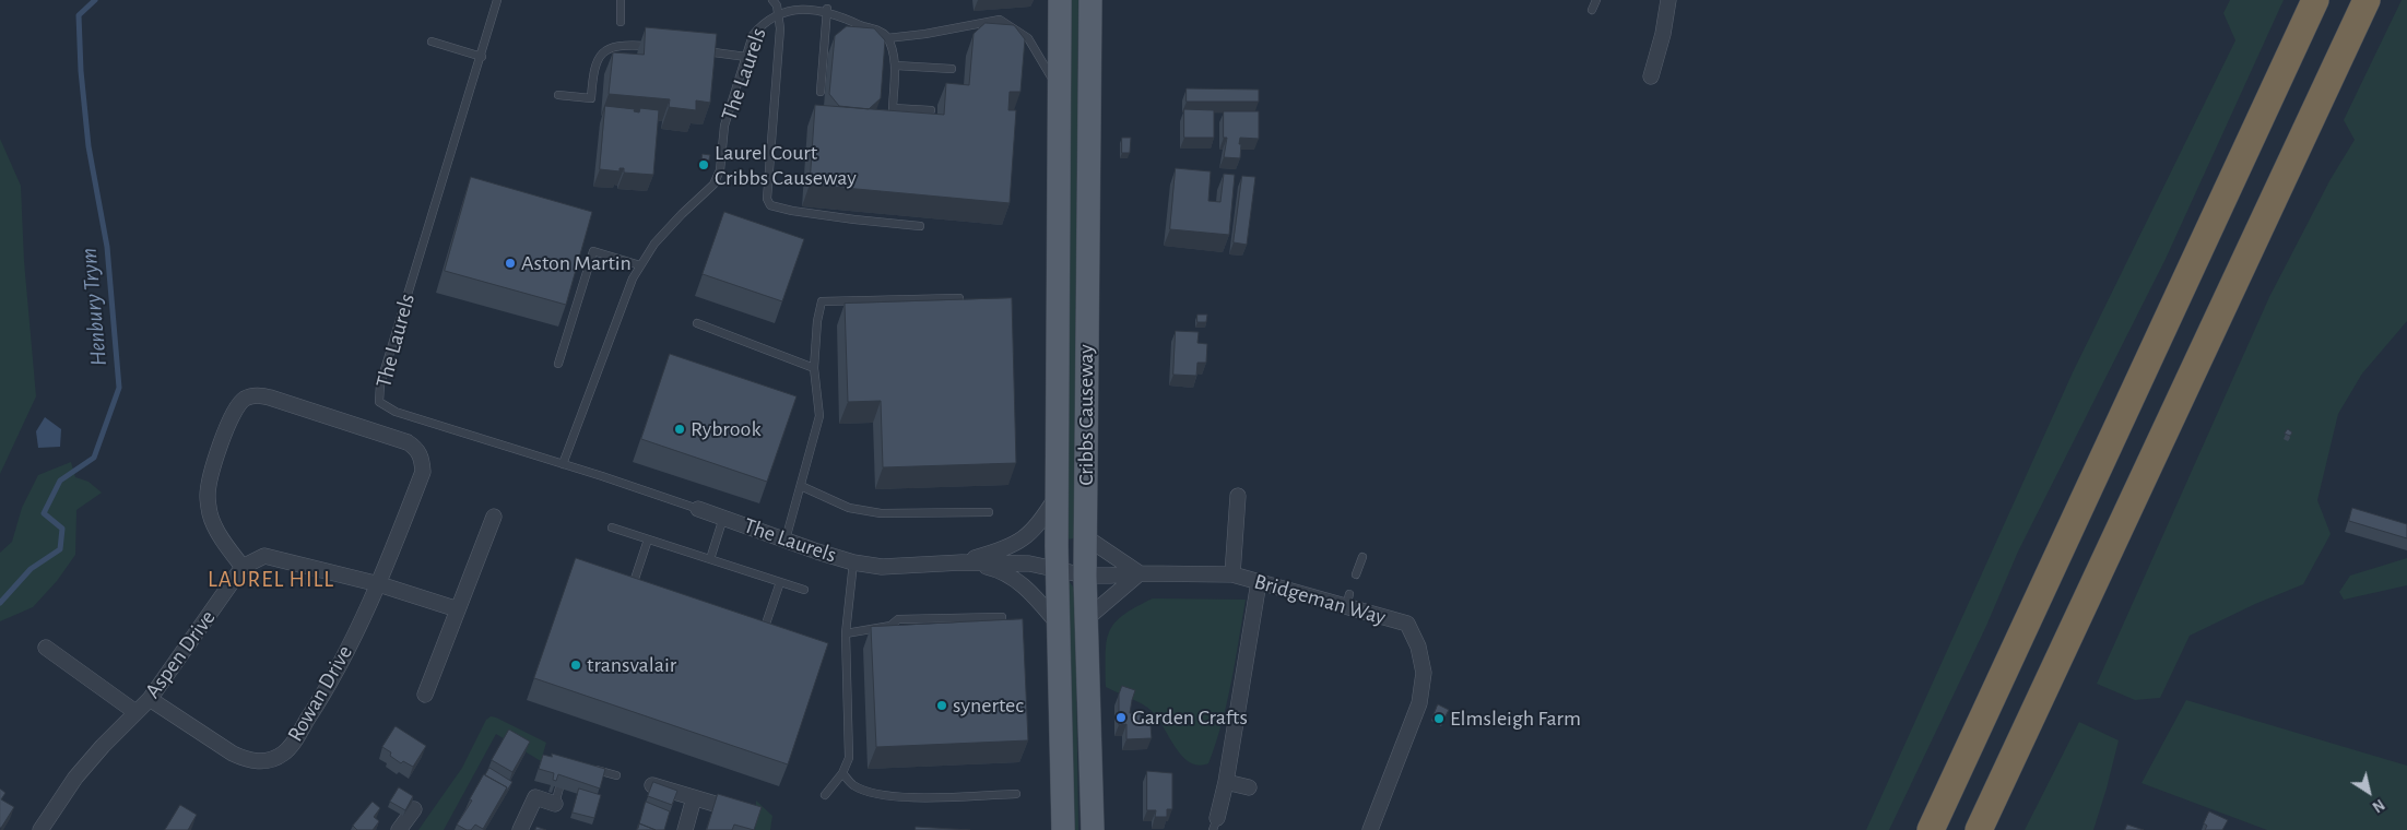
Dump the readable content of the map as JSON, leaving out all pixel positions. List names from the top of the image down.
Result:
{
  "streets": {
    "main road": ["Cribbs Causeway"],
    "street": [
      "The Laurels",
      "Bridgeman Way",
      "Aspen Drive",
      "Rowan Drive"
    ]
  },
  "crossings": [
    ["The Laurels", "Cribbs Causeway"],
    ["The Laurels", "Bridgeman Way"],
    ["Cribbs Causeway", "Bridgeman Way"],
    ["Aspen Drive", "Rowan Drive"]
  ],
  "districts": ["LAUREL HILL"],
  "water": ["Henbury Trym"],
  "places": [
    "Laurel Court Cribbs Causeway",
    "Aston Martin",
    "Rybrook",
    "transvalair",
    "synertec",
    "Garden Crafts",
    "Elmsleigh Farm"
  ],
  "north": "bottom right"
}
